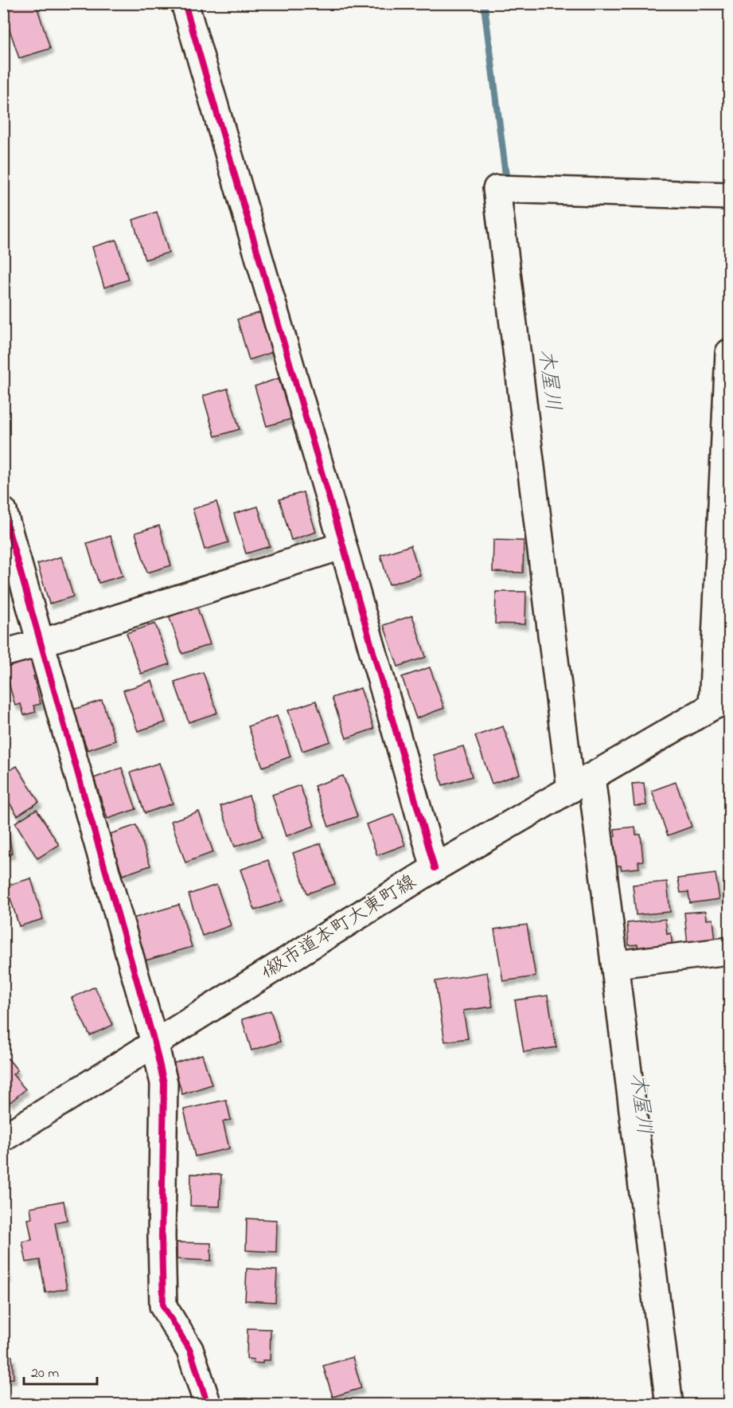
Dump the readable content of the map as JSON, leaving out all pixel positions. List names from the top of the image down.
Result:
{
  "streets": {
    "street": ["1級市道本町大東町線"]
  },
  "water": ["木屋川"],
  "scale_bar": "20 m"
}
